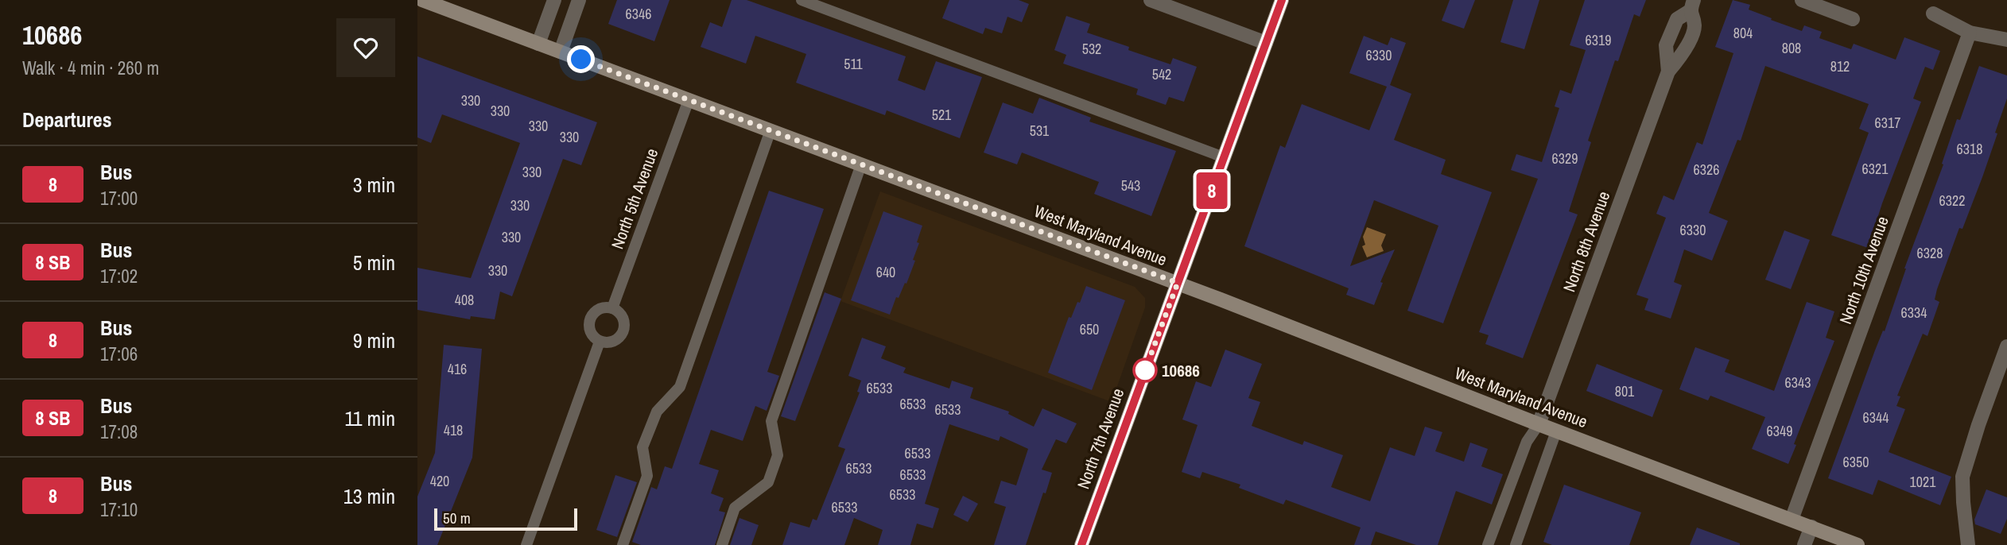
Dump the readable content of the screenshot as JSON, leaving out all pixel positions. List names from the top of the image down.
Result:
{
  "streets": {
    "street": [
      "West Maryland Avenue",
      "North 8th Avenue",
      "North 10th Avenue",
      "North 7th Avenue"
    ],
    "lane": ["North 5th Avenue"]
  },
  "crossings": [
    ["North 5th Avenue", "West Maryland Avenue"],
    ["West Maryland Avenue", "North 8th Avenue"],
    ["West Maryland Avenue", "North 10th Avenue"],
    ["West Maryland Avenue", "North 7th Avenue"]
  ],
  "places": ["10686"],
  "lines": ["bus line 8"],
  "house_numbers": [
    "6346",
    "804",
    "6319",
    "808",
    "532",
    "6330",
    "511",
    "812",
    "542",
    "330",
    "330",
    "521",
    "6317",
    "330",
    "531",
    "330",
    "6318",
    "6329",
    "6321",
    "6326",
    "330",
    "543",
    "6322",
    "330",
    "6330",
    "330",
    "6328",
    "330",
    "640",
    "408",
    "6334",
    "650",
    "416",
    "6343",
    "6533",
    "801",
    "6533",
    "6533",
    "6344",
    "418",
    "6349",
    "6533",
    "6350",
    "6533",
    "6533",
    "420",
    "1021",
    "6533",
    "6533"
  ],
  "scale_bar": "50 m",
  "page": {
    "heading": [
      ["10686", "Walk · 4 min · 260 m"],
      "Departures"
    ],
    "on_map": "8",
    "list": [
      {
        "mark": "8",
        "name": "Bus",
        "note": "17:00",
        "value": "3 min"
      },
      {
        "mark": "8 SB",
        "name": "Bus",
        "note": "17:02",
        "value": "5 min"
      },
      {
        "mark": "8",
        "name": "Bus",
        "note": "17:06",
        "value": "9 min"
      },
      {
        "mark": "8 SB",
        "name": "Bus",
        "note": "17:08",
        "value": "11 min"
      },
      {
        "mark": "8",
        "name": "Bus",
        "note": "17:10",
        "value": "13 min"
      }
    ],
    "scale": "50 m"
  }
}
